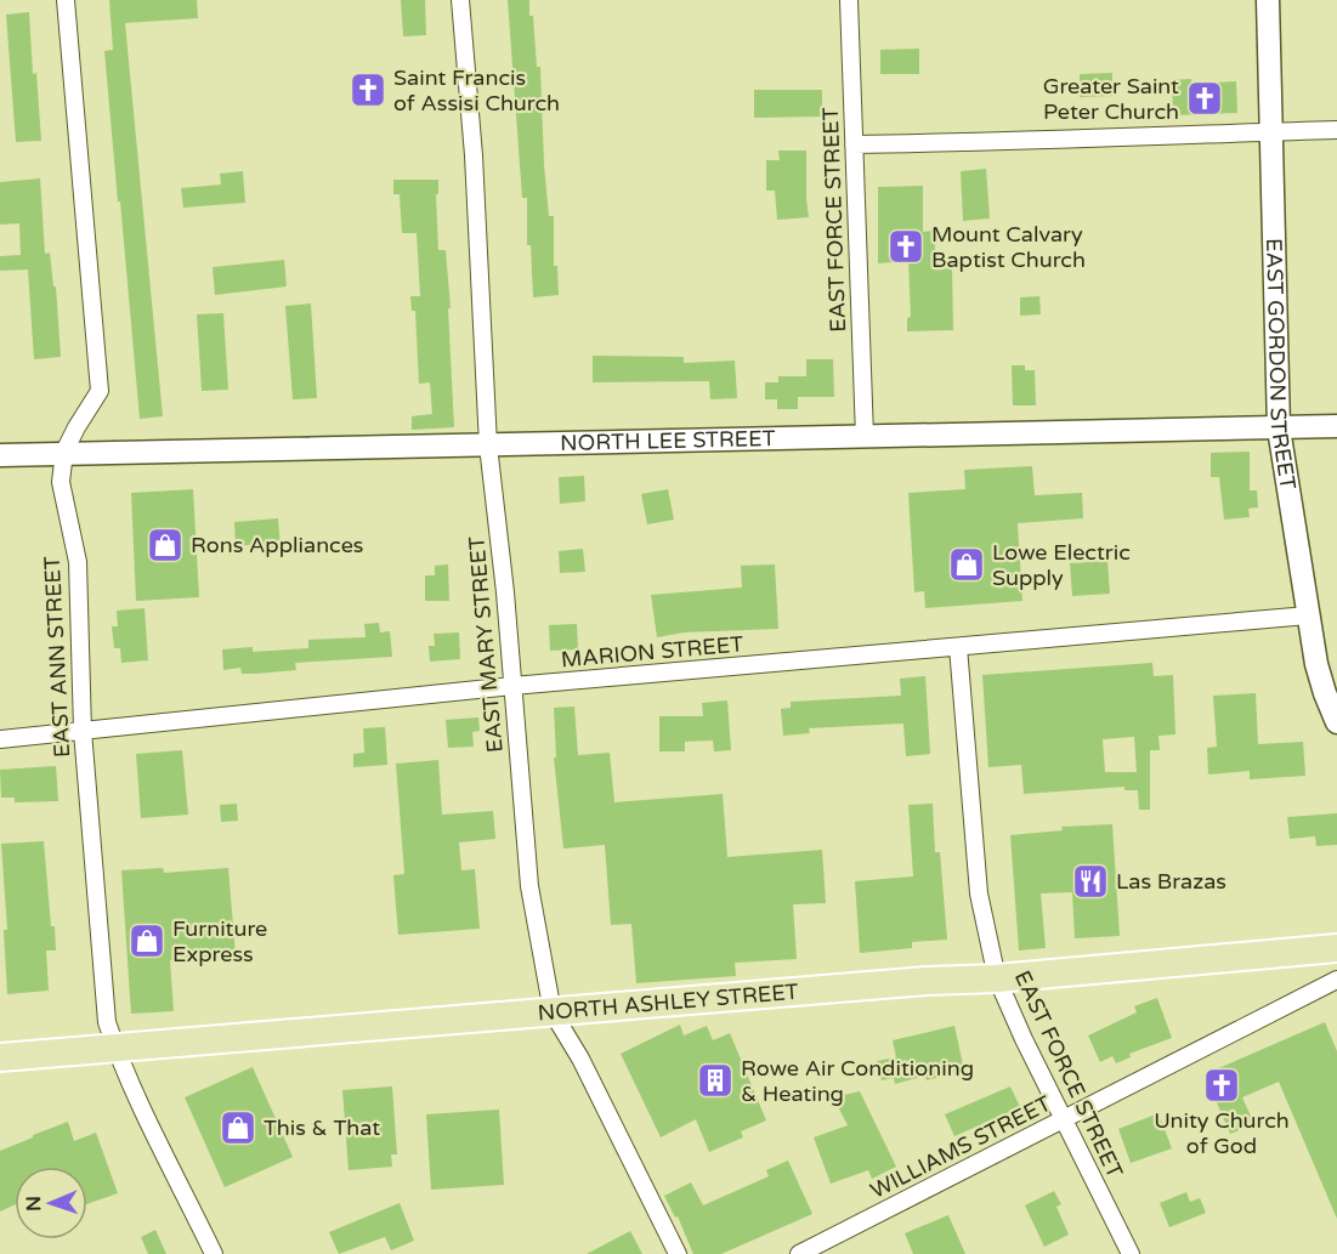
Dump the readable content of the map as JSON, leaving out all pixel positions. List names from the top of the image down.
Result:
{
  "streets": {
    "main road": ["NORTH ASHLEY STREET"],
    "street": [
      "EAST FORCE STREET",
      "EAST GORDON STREET",
      "NORTH LEE STREET",
      "EAST MARY STREET",
      "MARION STREET",
      "EAST ANN STREET",
      "WILLIAMS STREET"
    ]
  },
  "crossings": [
    ["EAST FORCE STREET", "NORTH LEE STREET"],
    ["EAST FORCE STREET", "MARION STREET"],
    ["EAST FORCE STREET", "NORTH ASHLEY STREET"],
    ["EAST FORCE STREET", "WILLIAMS STREET"],
    ["EAST GORDON STREET", "NORTH LEE STREET"],
    ["EAST GORDON STREET", "MARION STREET"],
    ["NORTH LEE STREET", "EAST MARY STREET"],
    ["NORTH LEE STREET", "EAST ANN STREET"],
    ["EAST MARY STREET", "MARION STREET"],
    ["EAST MARY STREET", "NORTH ASHLEY STREET"],
    ["MARION STREET", "EAST ANN STREET"],
    ["EAST ANN STREET", "NORTH ASHLEY STREET"]
  ],
  "places": {
    "church": [
      "Saint Francis of Assisi Church",
      "Greater Saint Peter Church",
      "Mount Calvary Baptist Church",
      "Unity Church of God"
    ],
    "shop": [
      "Rons Appliances",
      "Lowe Electric Supply",
      "Furniture Express",
      "This & That"
    ],
    "restaurant": ["Las Brazas"],
    "building": ["Rowe Air Conditioning & Heating"]
  },
  "north": "left"
}
